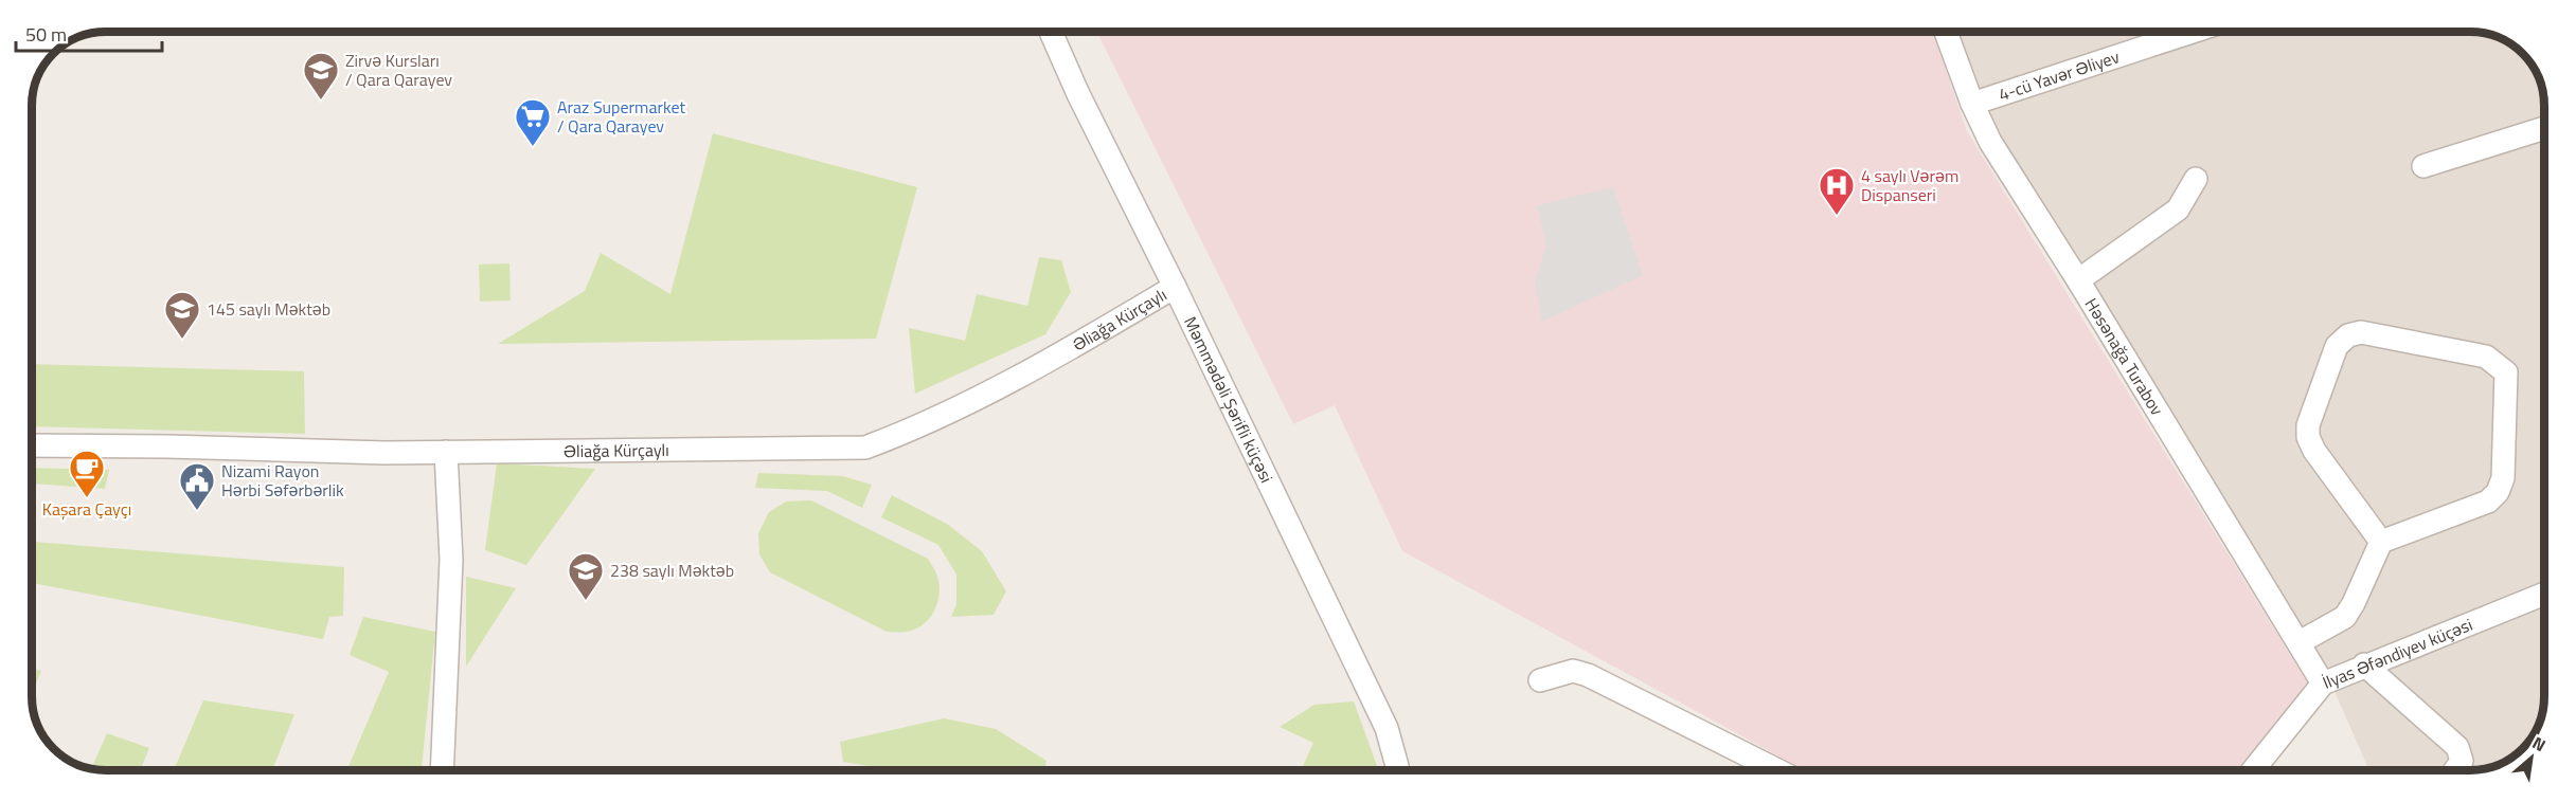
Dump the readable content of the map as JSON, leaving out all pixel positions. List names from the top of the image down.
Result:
{
  "streets": {
    "street": [
      "4-cü Yavər Əliyev",
      "Əliağa Kürçaylı",
      "Həsənağa Turabov",
      "Məmmədəli Şərifli küçəsi",
      "İlyas Əfəndiyev küçəsi"
    ]
  },
  "crossings": [
    ["4-cü Yavər Əliyev", "Həsənağa Turabov"],
    ["Əliağa Kürçaylı", "Məmmədəli Şərifli küçəsi"],
    ["Həsənağa Turabov", "İlyas Əfəndiyev küçəsi"]
  ],
  "places": {
    "school or university": ["Zirvə Kursları / Qara Qarayev", "145 saylı Məktəb", "238 saylı Məktəb"],
    "supermarket": ["Araz Supermarket / Qara Qarayev"],
    "hospital": ["4 saylı Vərəm Dispanseri"],
    "cafe": ["Kaşara Çayçı"],
    "public building": ["Nizami Rayon Hərbi Səfərbərlik"]
  },
  "scale_bar": "50 m",
  "north": "top right"
}
